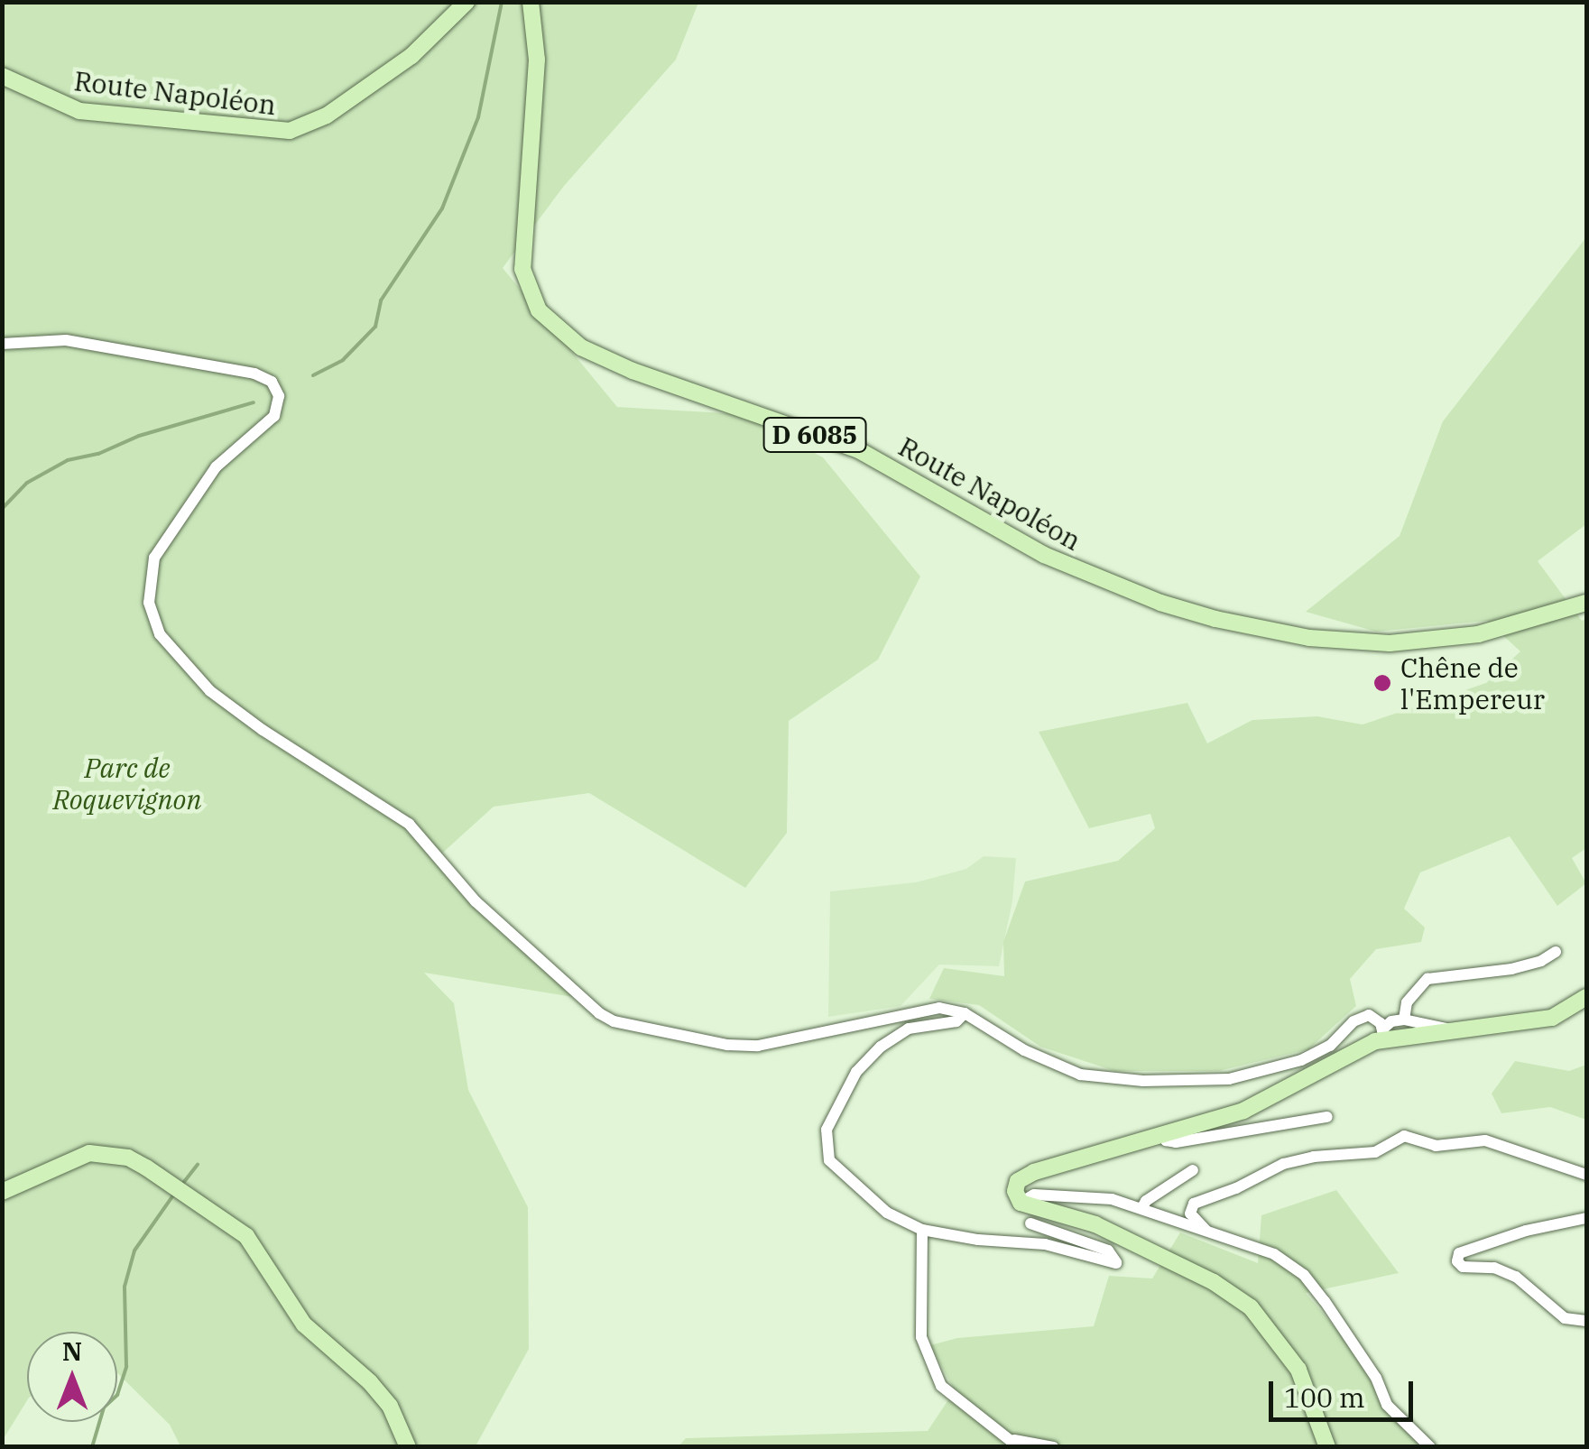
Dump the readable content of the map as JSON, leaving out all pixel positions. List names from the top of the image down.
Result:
{
  "streets": {
    "main road": ["Route Napoléon", "D 6085"]
  },
  "parks": ["Parc de Roquevignon"],
  "places": ["Chêne de l'Empereur"],
  "scale_bar": "100 m",
  "north": "top"
}
